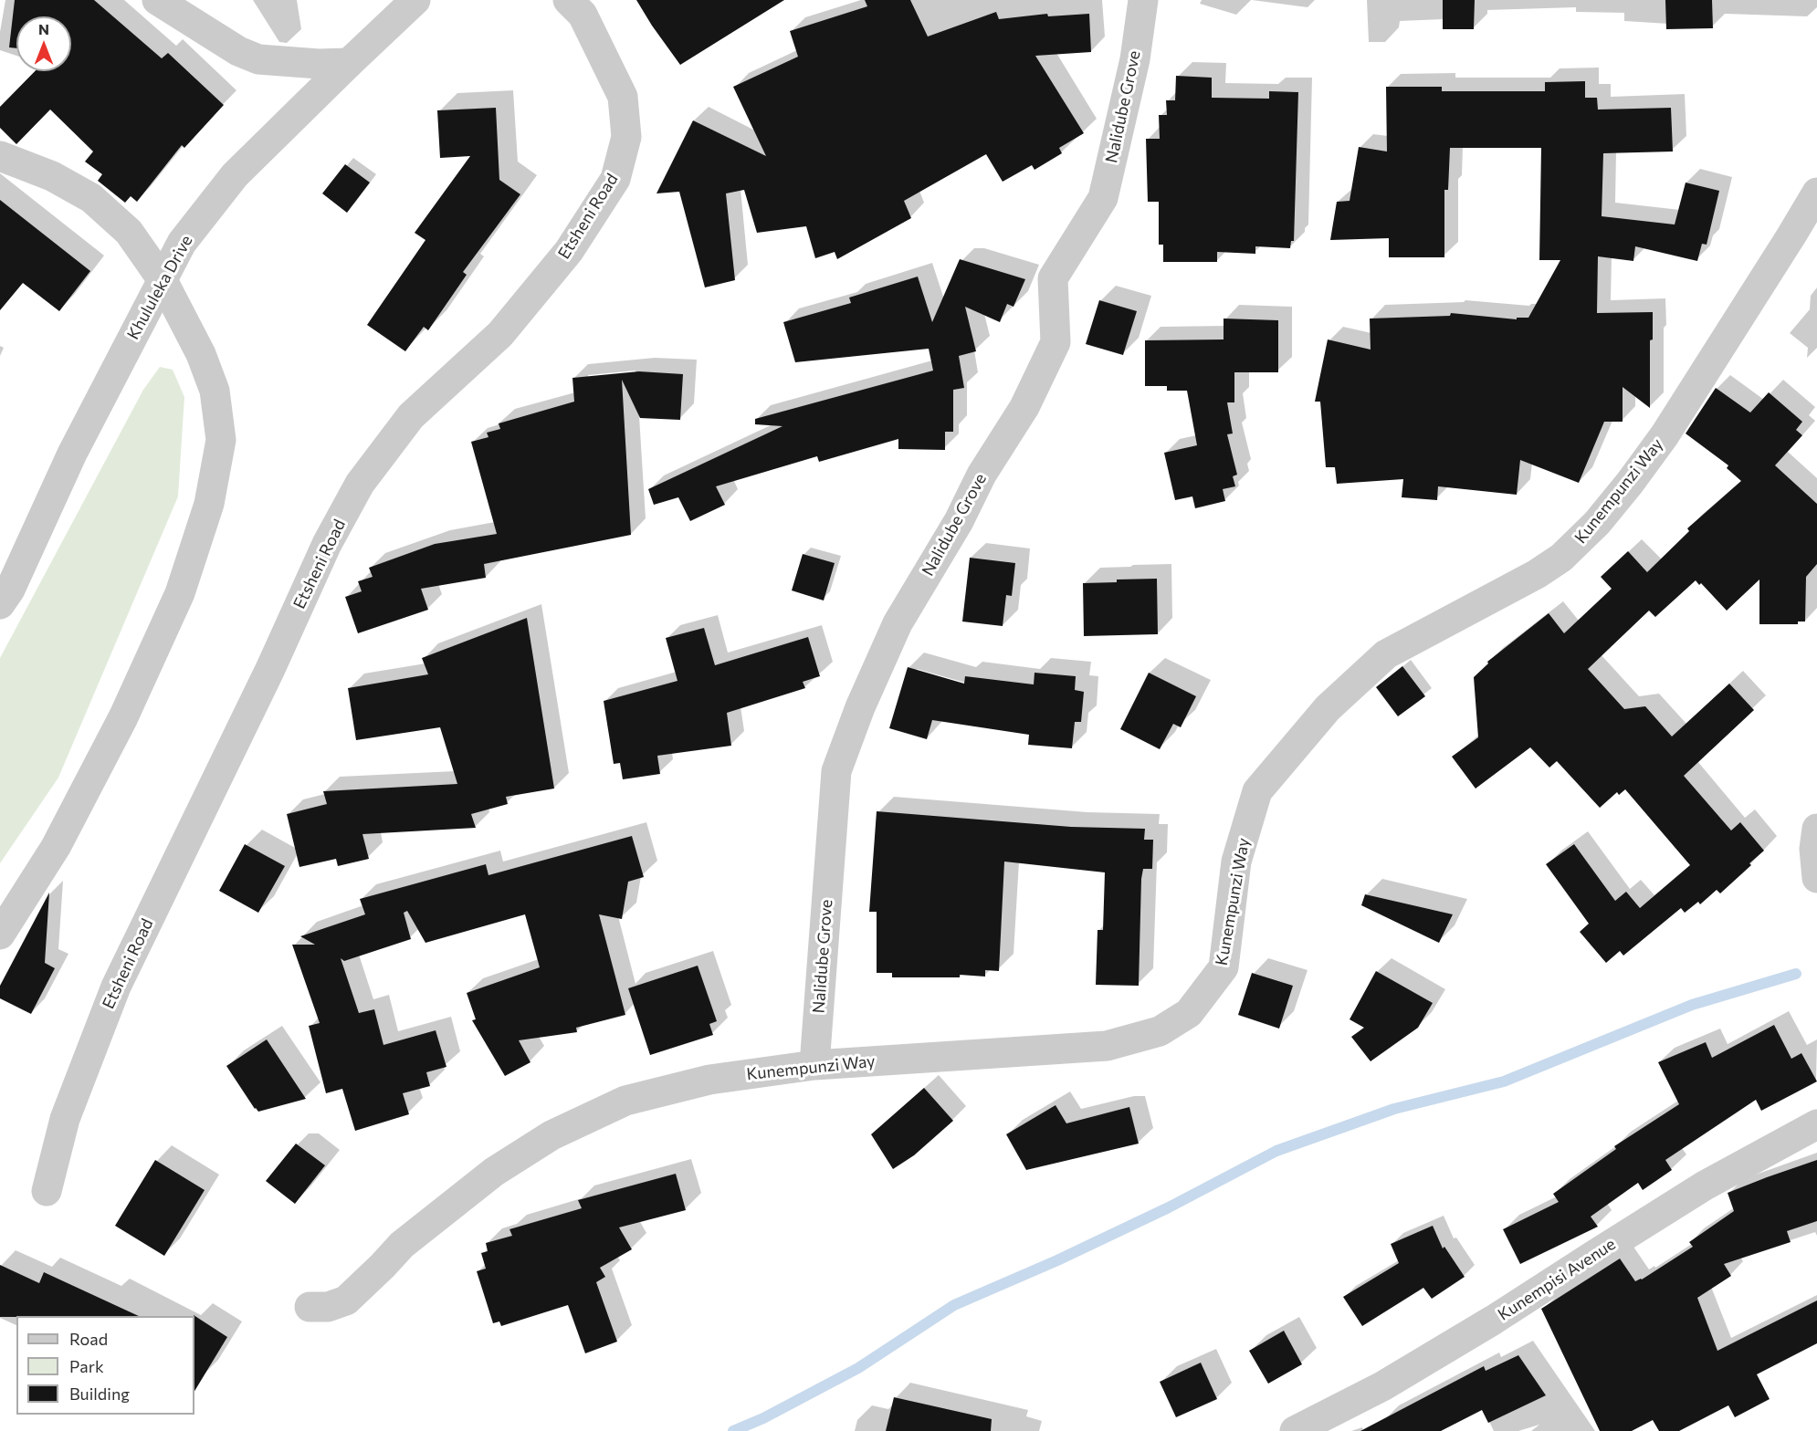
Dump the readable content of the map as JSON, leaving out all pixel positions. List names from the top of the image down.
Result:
{
  "streets": {
    "street": [
      "Nalidube Grove",
      "Etsheni Road",
      "Khululeka Drive",
      "Kunempunzi Way",
      "Kunempisi Avenue"
    ]
  },
  "crossings": [
    ["Nalidube Grove", "Kunempunzi Way"]
  ],
  "legend": ["Road", "Park", "Building"],
  "north": "top"
}
